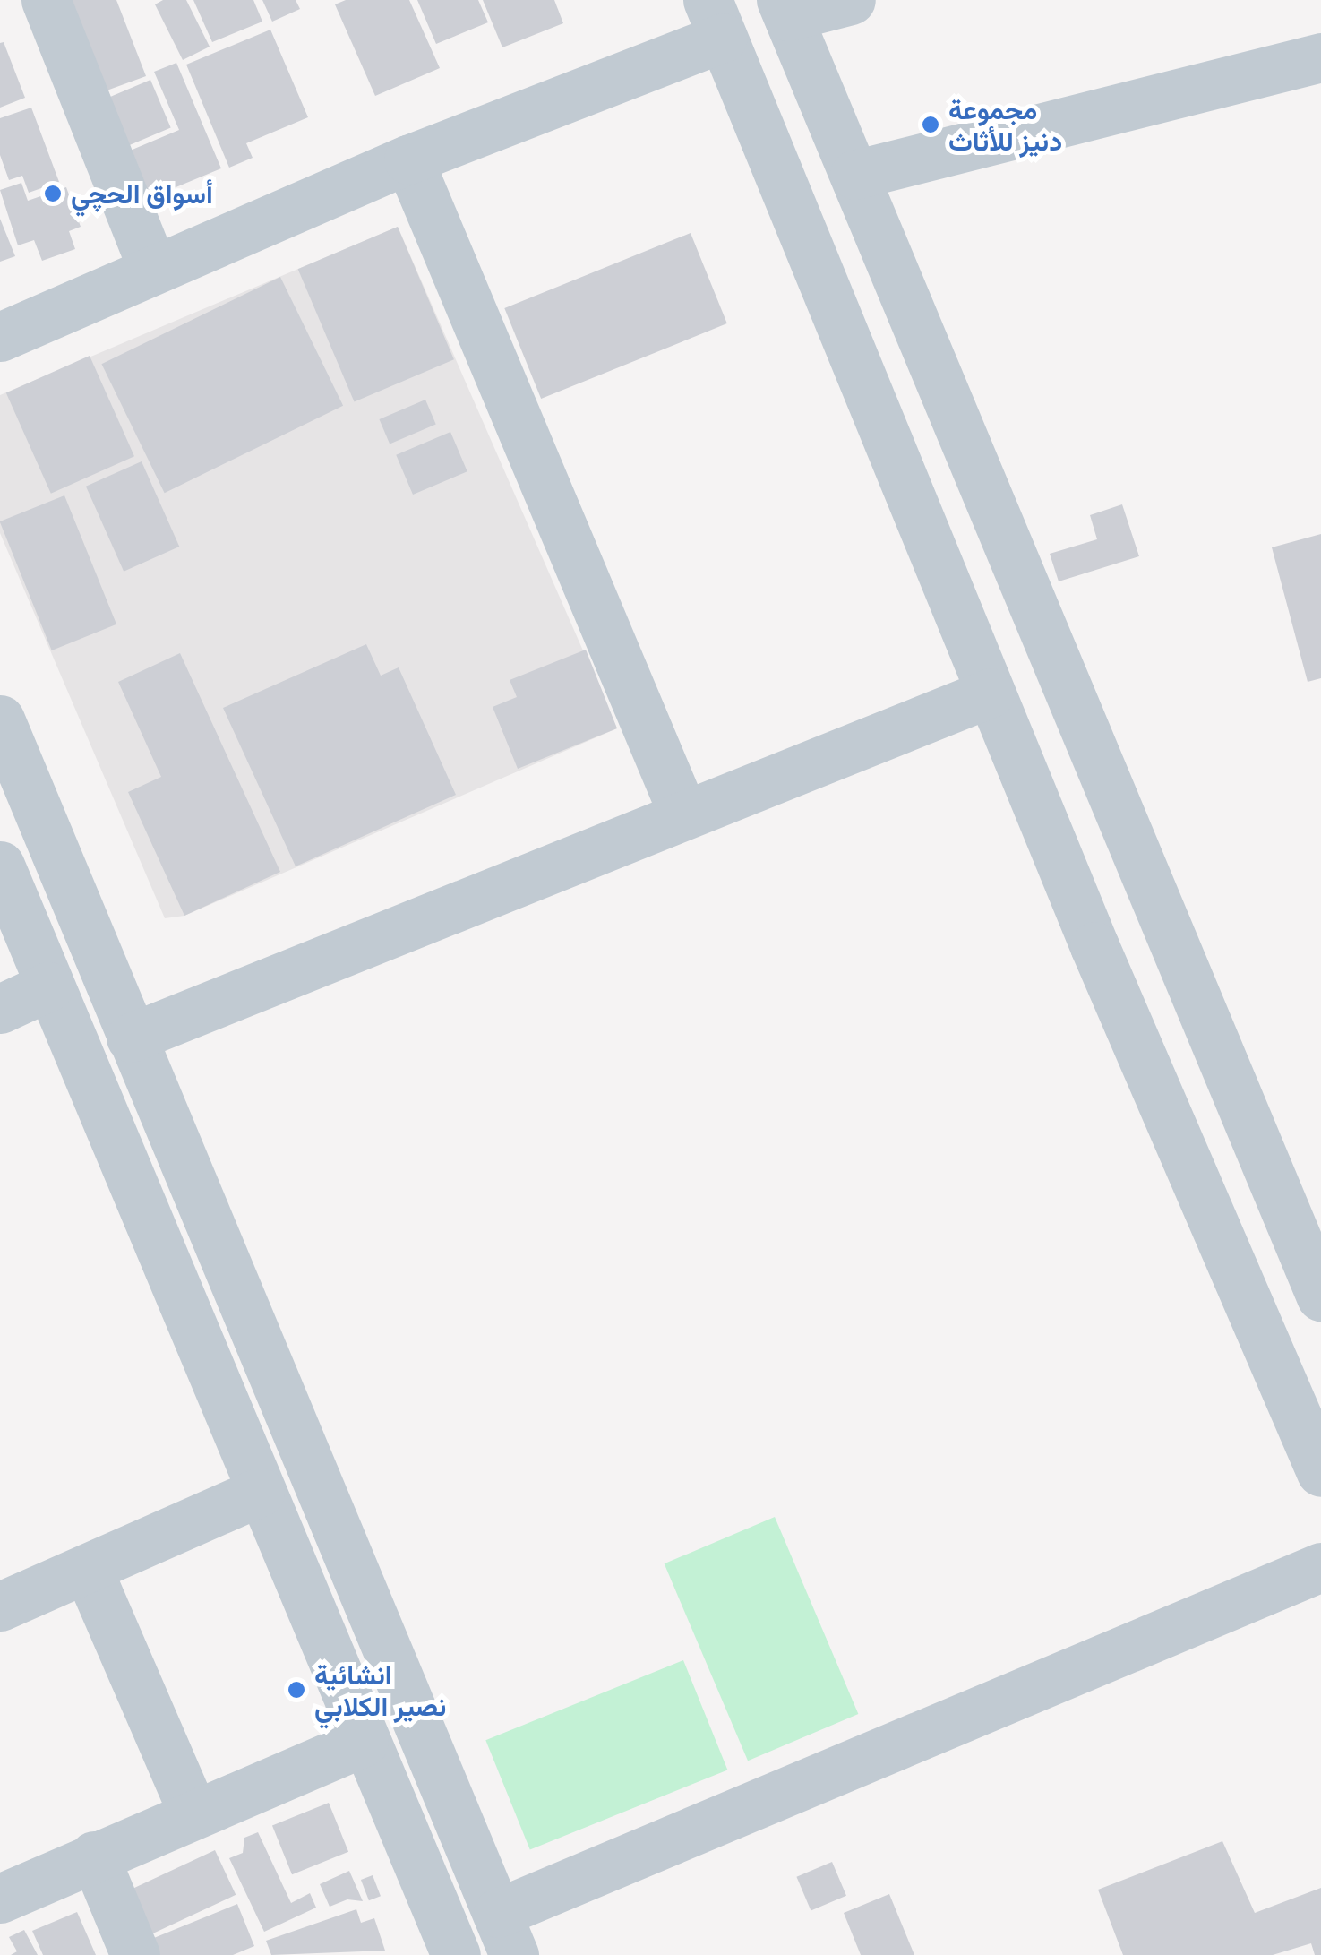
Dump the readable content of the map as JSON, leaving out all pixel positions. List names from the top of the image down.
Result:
{
  "places": ["مجموعة دنيز للأثاث", "أسواق الحچي", "انشائية نصير الكلابي"]
}
